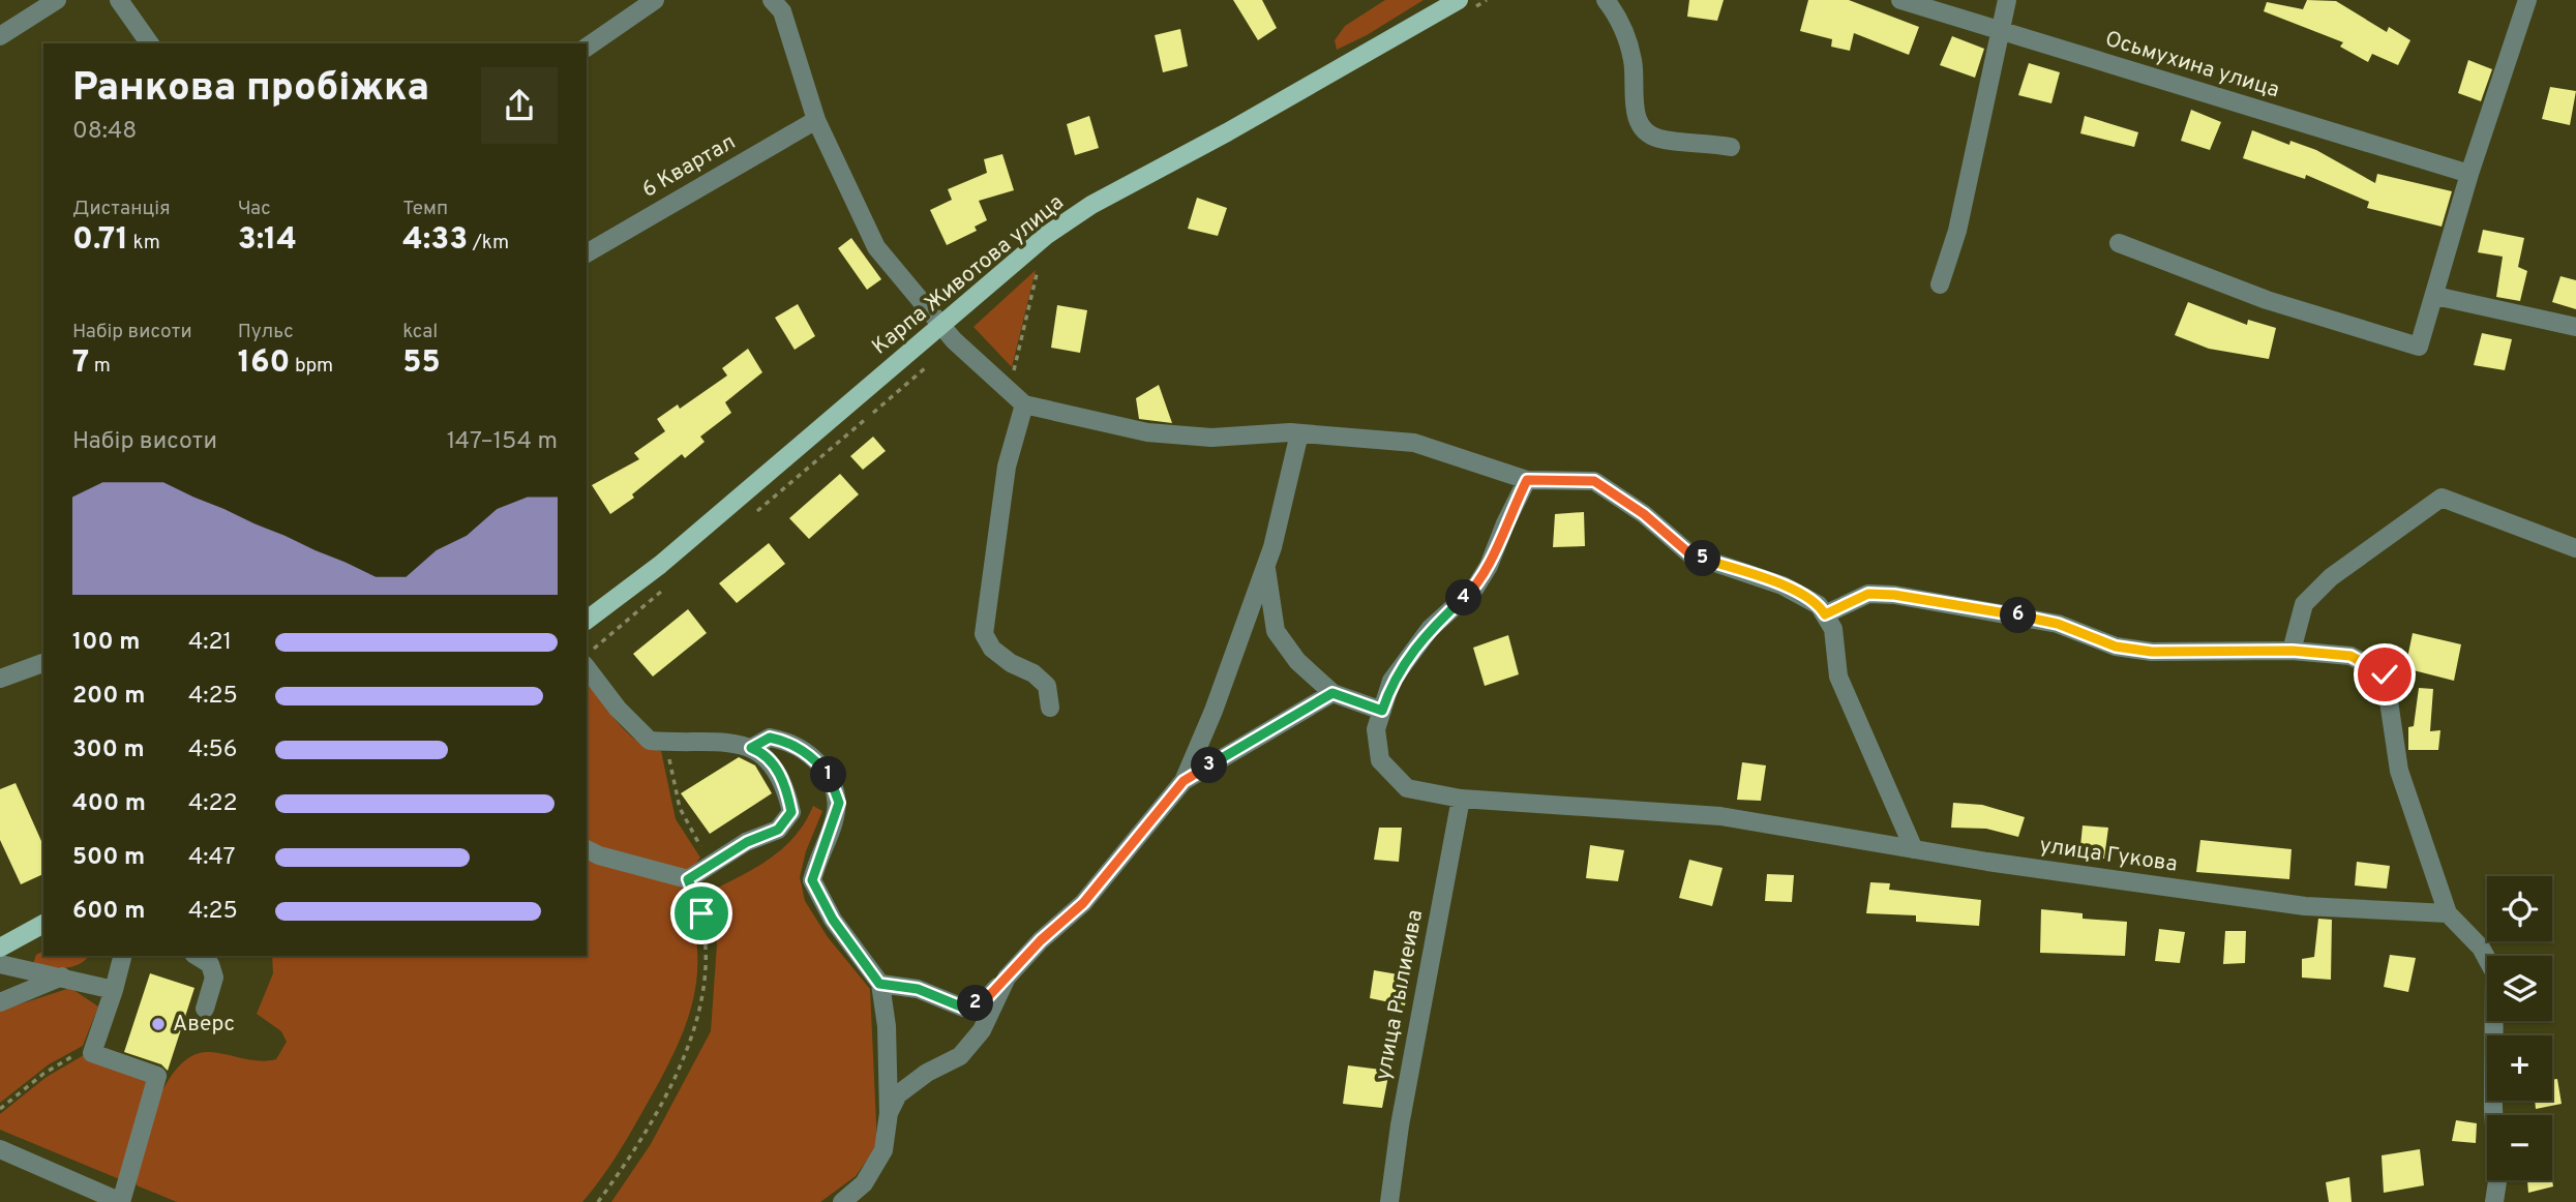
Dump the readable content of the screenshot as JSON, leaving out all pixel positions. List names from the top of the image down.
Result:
{
  "streets": {
    "main road": ["Карпа Животова улица"],
    "street": [
      "Осьмухина улица",
      "6 Квартал",
      "улица Гукова",
      "улица Рылиеива"
    ]
  },
  "crossings": [
    ["улица Гукова", "улица Рылиеива"]
  ],
  "places": ["Аверс"],
  "page": {
    "heading": ["Ранкова пробіжка", "08:48"],
    "stats": [
      ["Дистанція", "0.71 km"],
      ["Час", "3:14"],
      ["Темп", "4:33 /km"],
      ["Набір висоти", "7 m"],
      ["Пульс", "160 bpm"],
      ["kcal", "55"]
    ],
    "chart": ["Набір висоти", "147–154 m"],
    "pins": [
      "5",
      "4",
      "6",
      "3",
      "1",
      "2"
    ],
    "list": [
      {
        "name": "100 m",
        "note": "4:21"
      },
      {
        "name": "200 m",
        "note": "4:25"
      },
      {
        "name": "300 m",
        "note": "4:56"
      },
      {
        "name": "400 m",
        "note": "4:22"
      },
      {
        "name": "500 m",
        "note": "4:47"
      },
      {
        "name": "600 m",
        "note": "4:25"
      }
    ],
    "map_buttons": ["+", "−"]
  }
}
